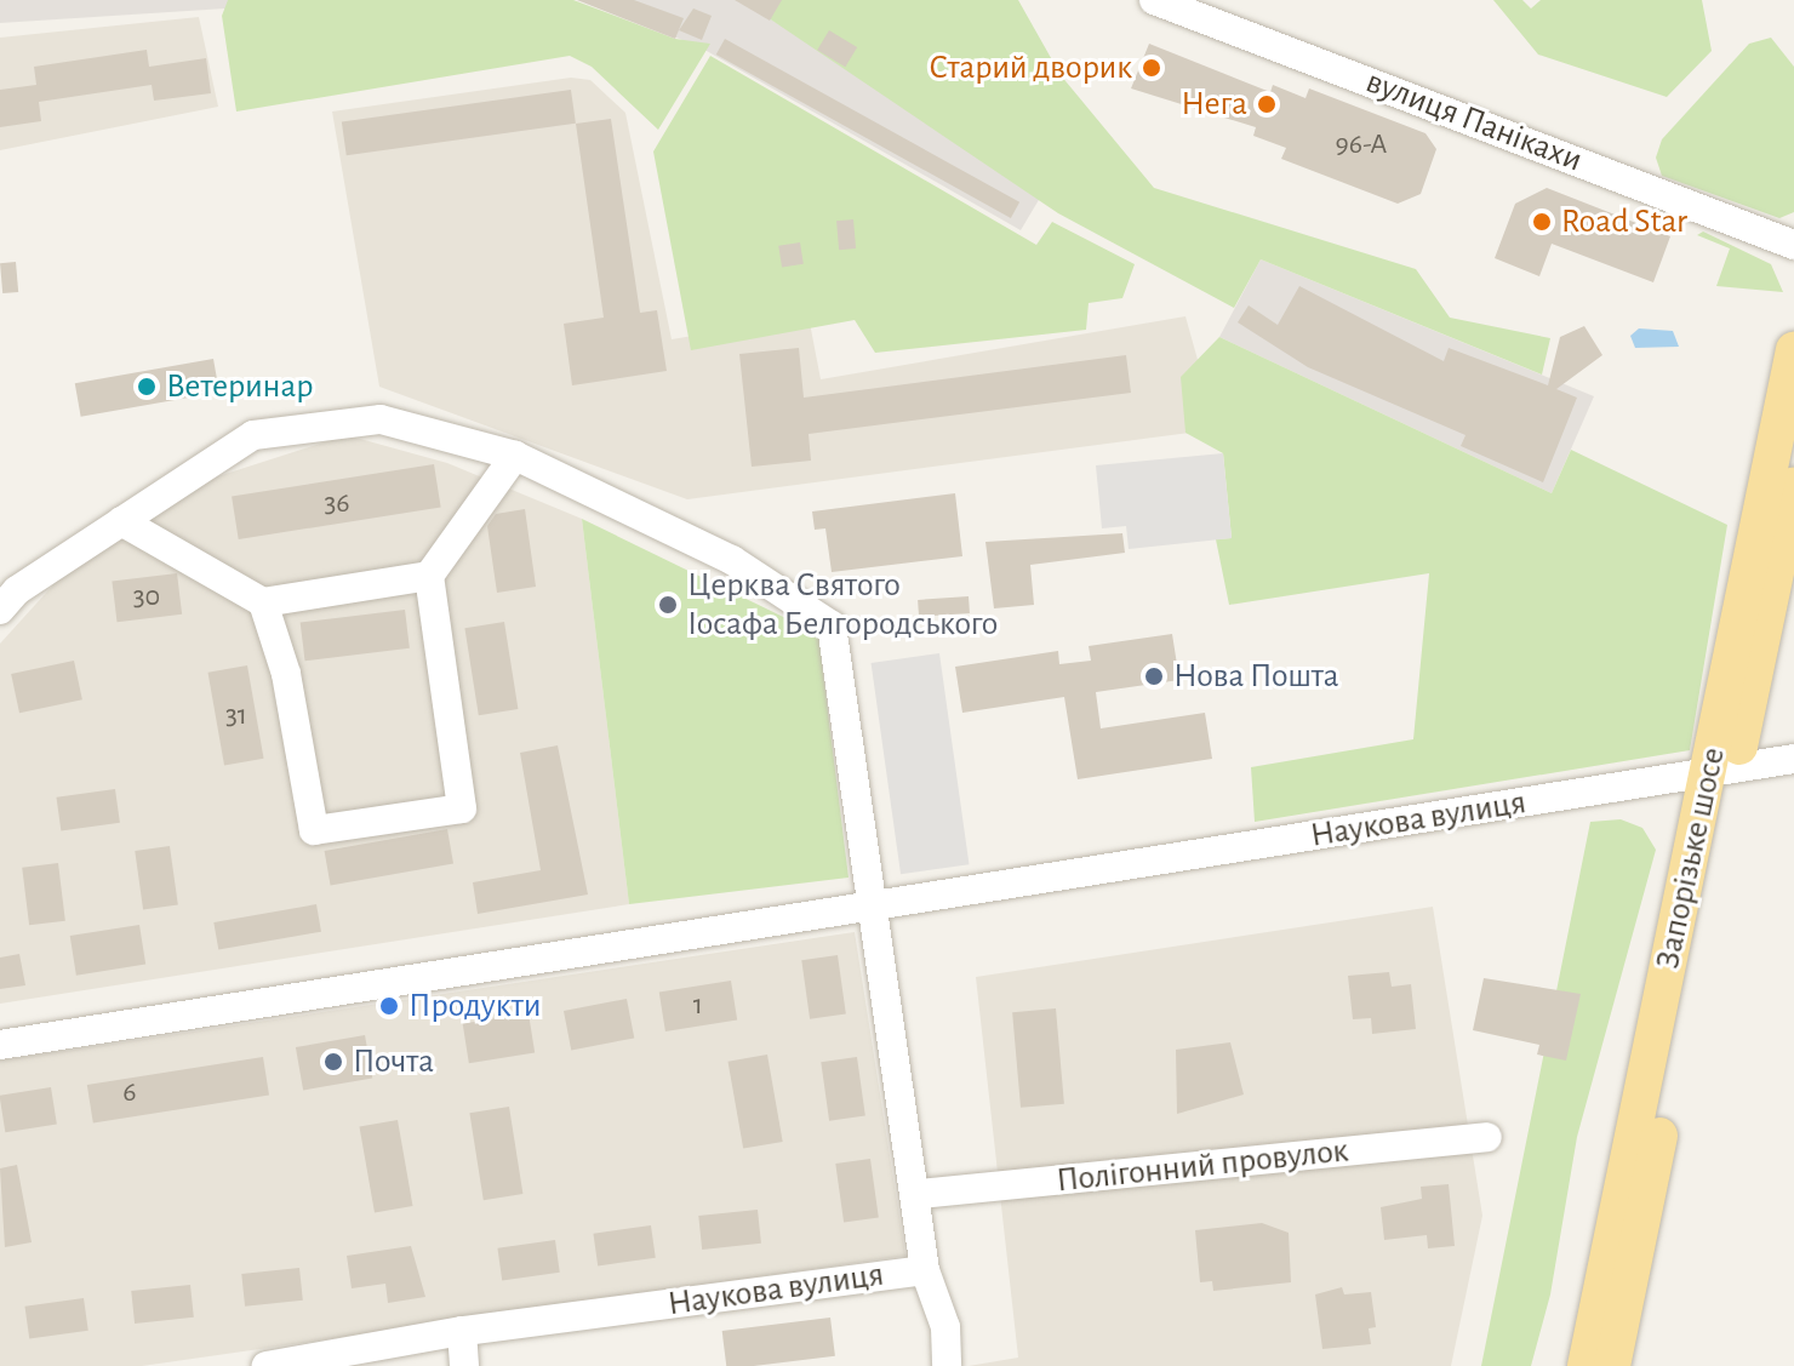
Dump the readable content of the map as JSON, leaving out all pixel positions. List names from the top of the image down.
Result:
{
  "streets": {
    "main road": ["Запорізьке шосе"],
    "street": ["вулиця Панікахи", "Наукова вулиця", "Полігонний провулок"]
  },
  "crossings": [
    ["Наукова вулиця", "Запорізьке шосе"],
    ["Наукова вулиця", "Полігонний провулок"]
  ],
  "places": [
    "Старий дворик",
    "Нега",
    "Road Star",
    "Ветеринар",
    "Церква Святого Іосафа Белгородського",
    "Нова Пошта",
    "Продукти",
    "Почта"
  ],
  "house_numbers": [
    "96-А",
    "36",
    "30",
    "31",
    "1",
    "6"
  ]
}
